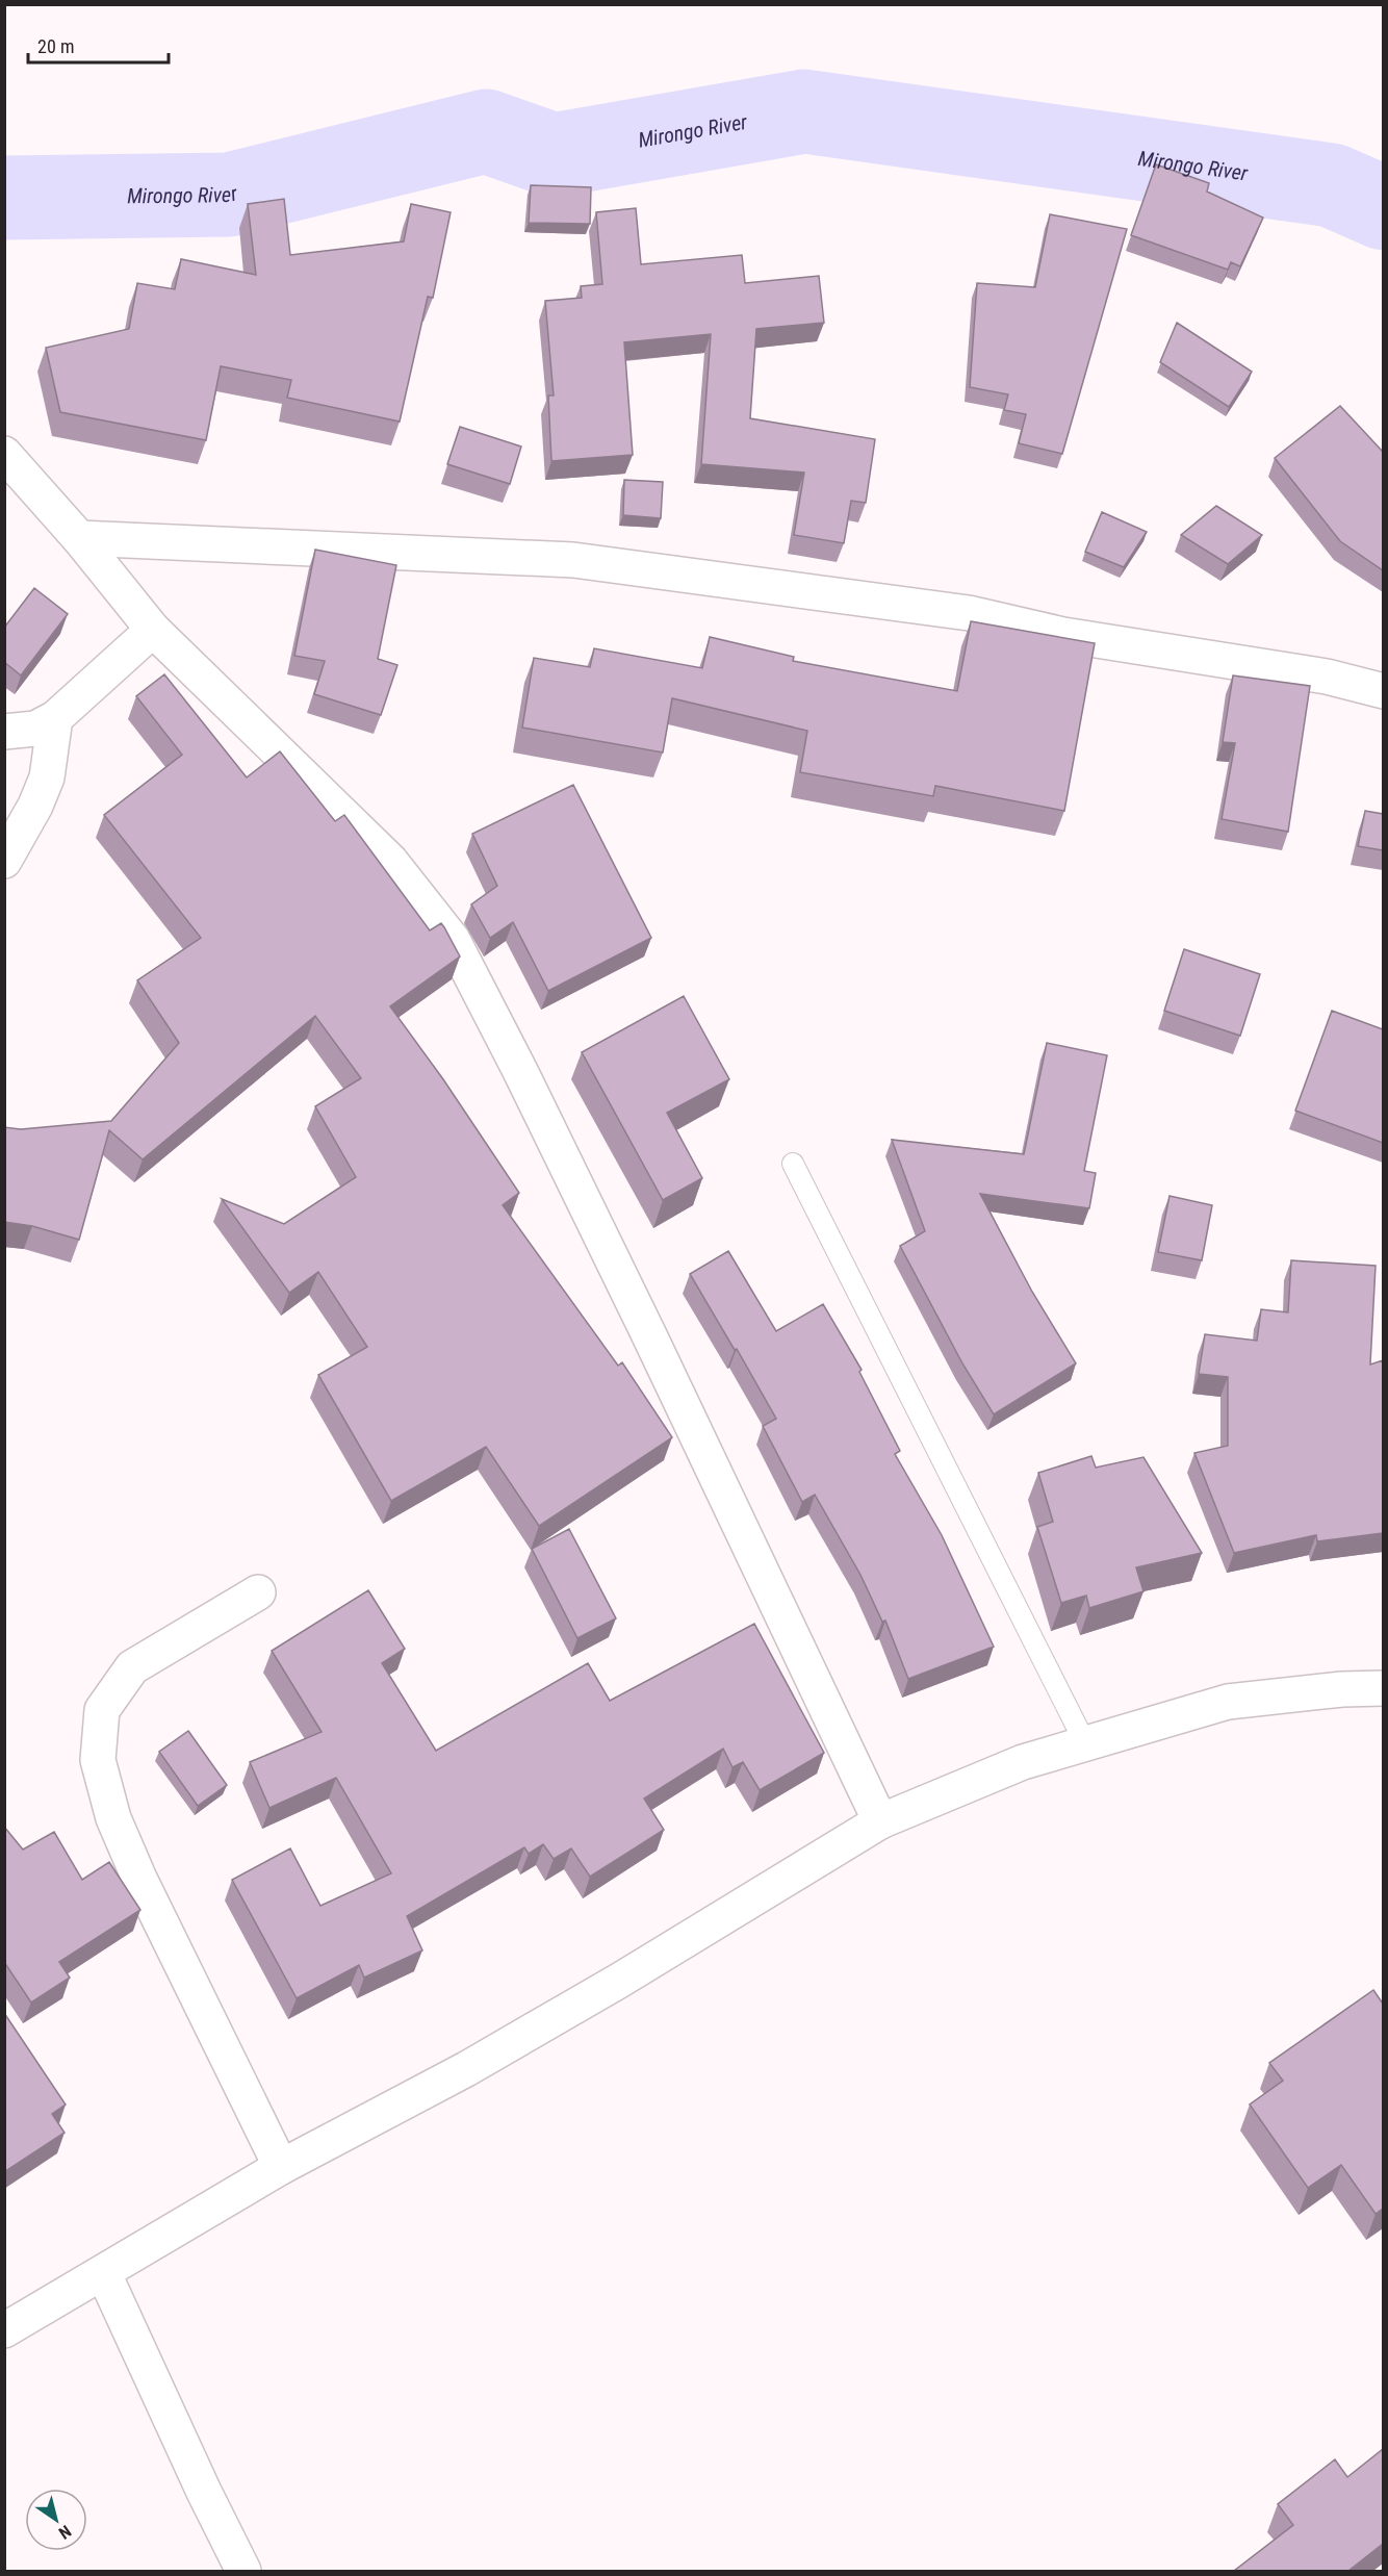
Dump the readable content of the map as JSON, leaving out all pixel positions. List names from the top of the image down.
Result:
{
  "water": ["Mirongo River"],
  "scale_bar": "20 m",
  "north": "bottom right"
}
